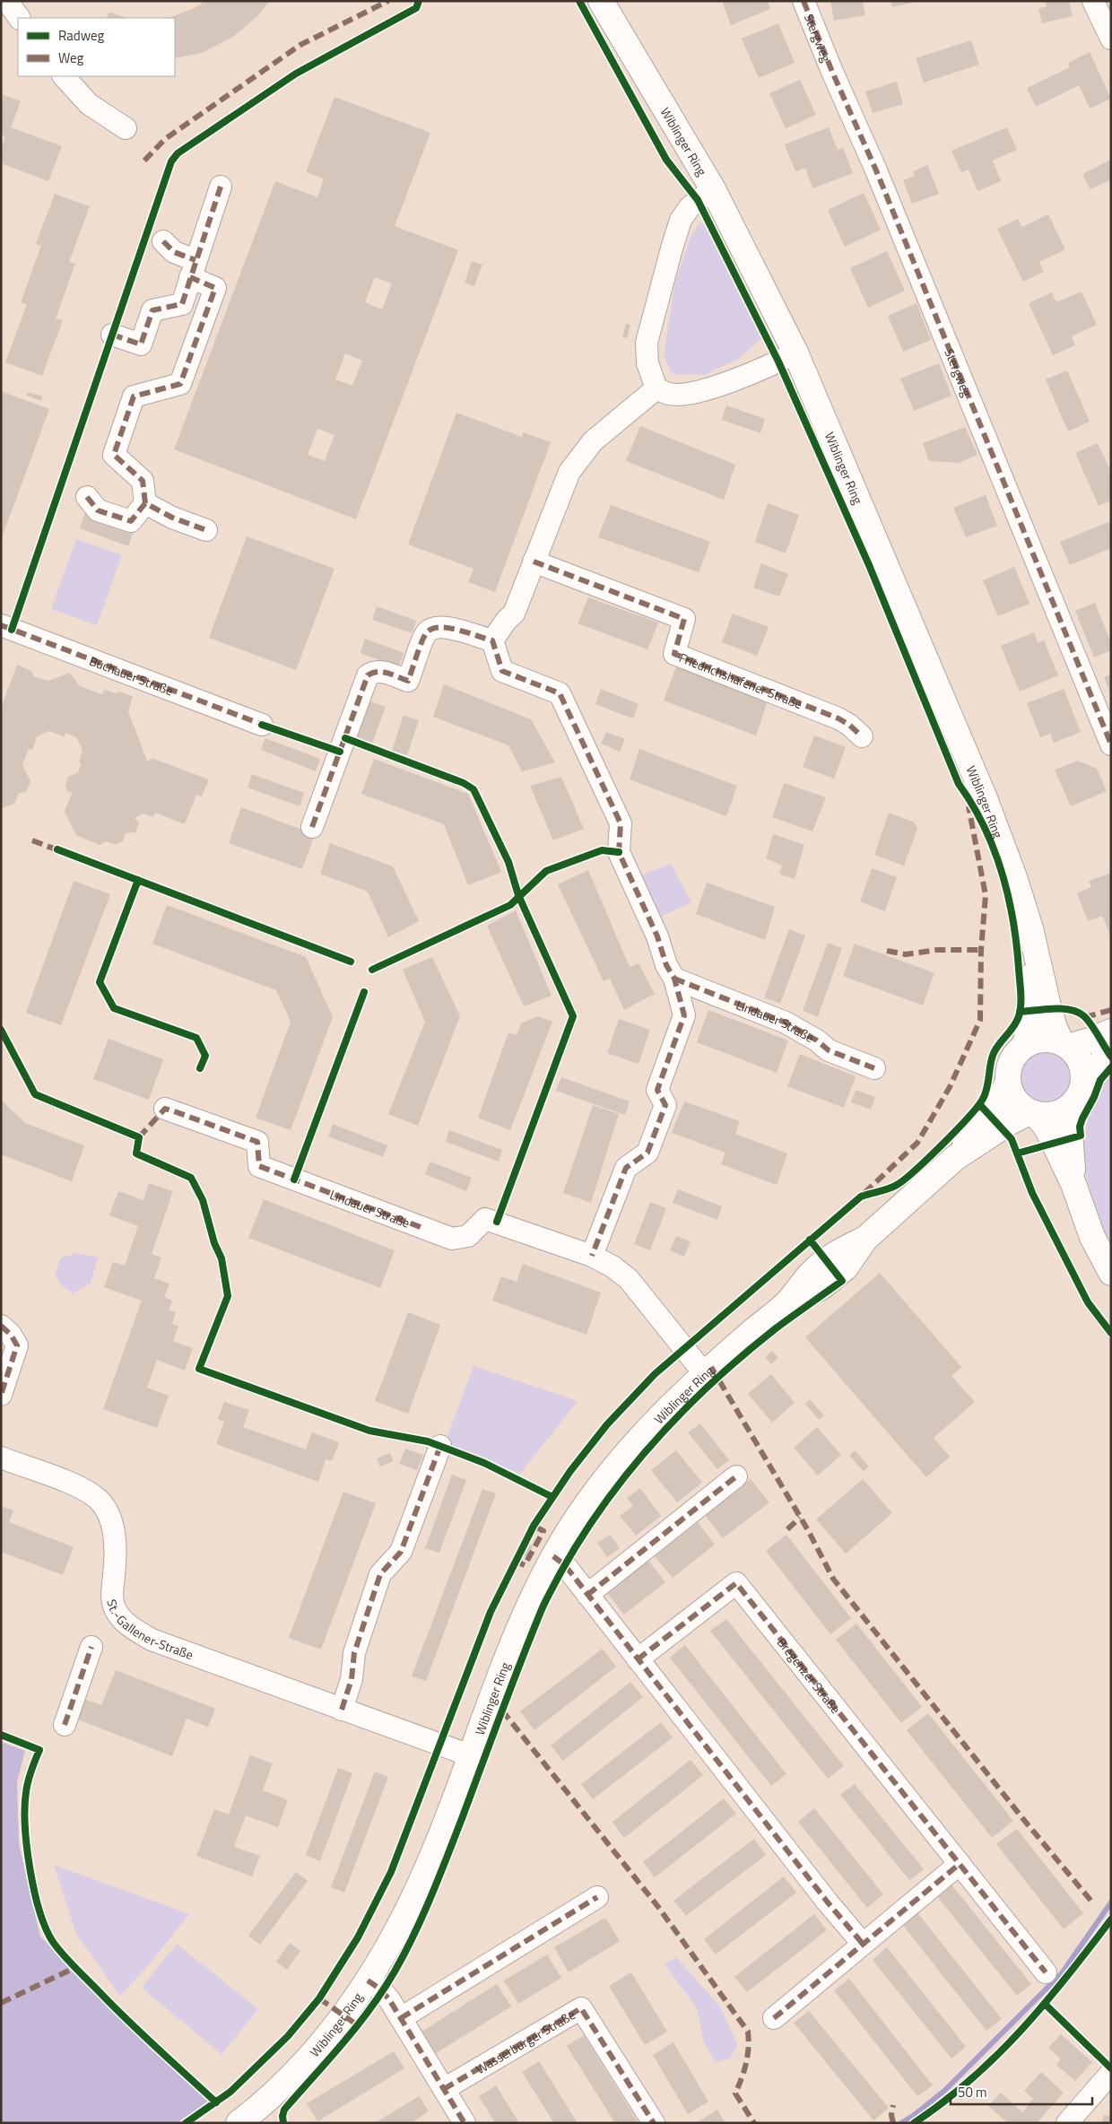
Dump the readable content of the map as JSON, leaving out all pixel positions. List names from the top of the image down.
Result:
{
  "streets": {
    "main road": ["Wiblinger Ring"],
    "street": [
      "Stergweg",
      "Buchauer Straße",
      "Friedrichshafener Straße",
      "Lindauer Straße",
      "St.-Gallener-Straße",
      "Bregenzer Straße",
      "Wasserburger Straße"
    ]
  },
  "crossings": [
    ["Wiblinger Ring", "Lindauer Straße"],
    ["Wiblinger Ring", "St.-Gallener-Straße"]
  ],
  "legend": ["Radweg", "Weg"],
  "scale_bar": "50 m"
}
